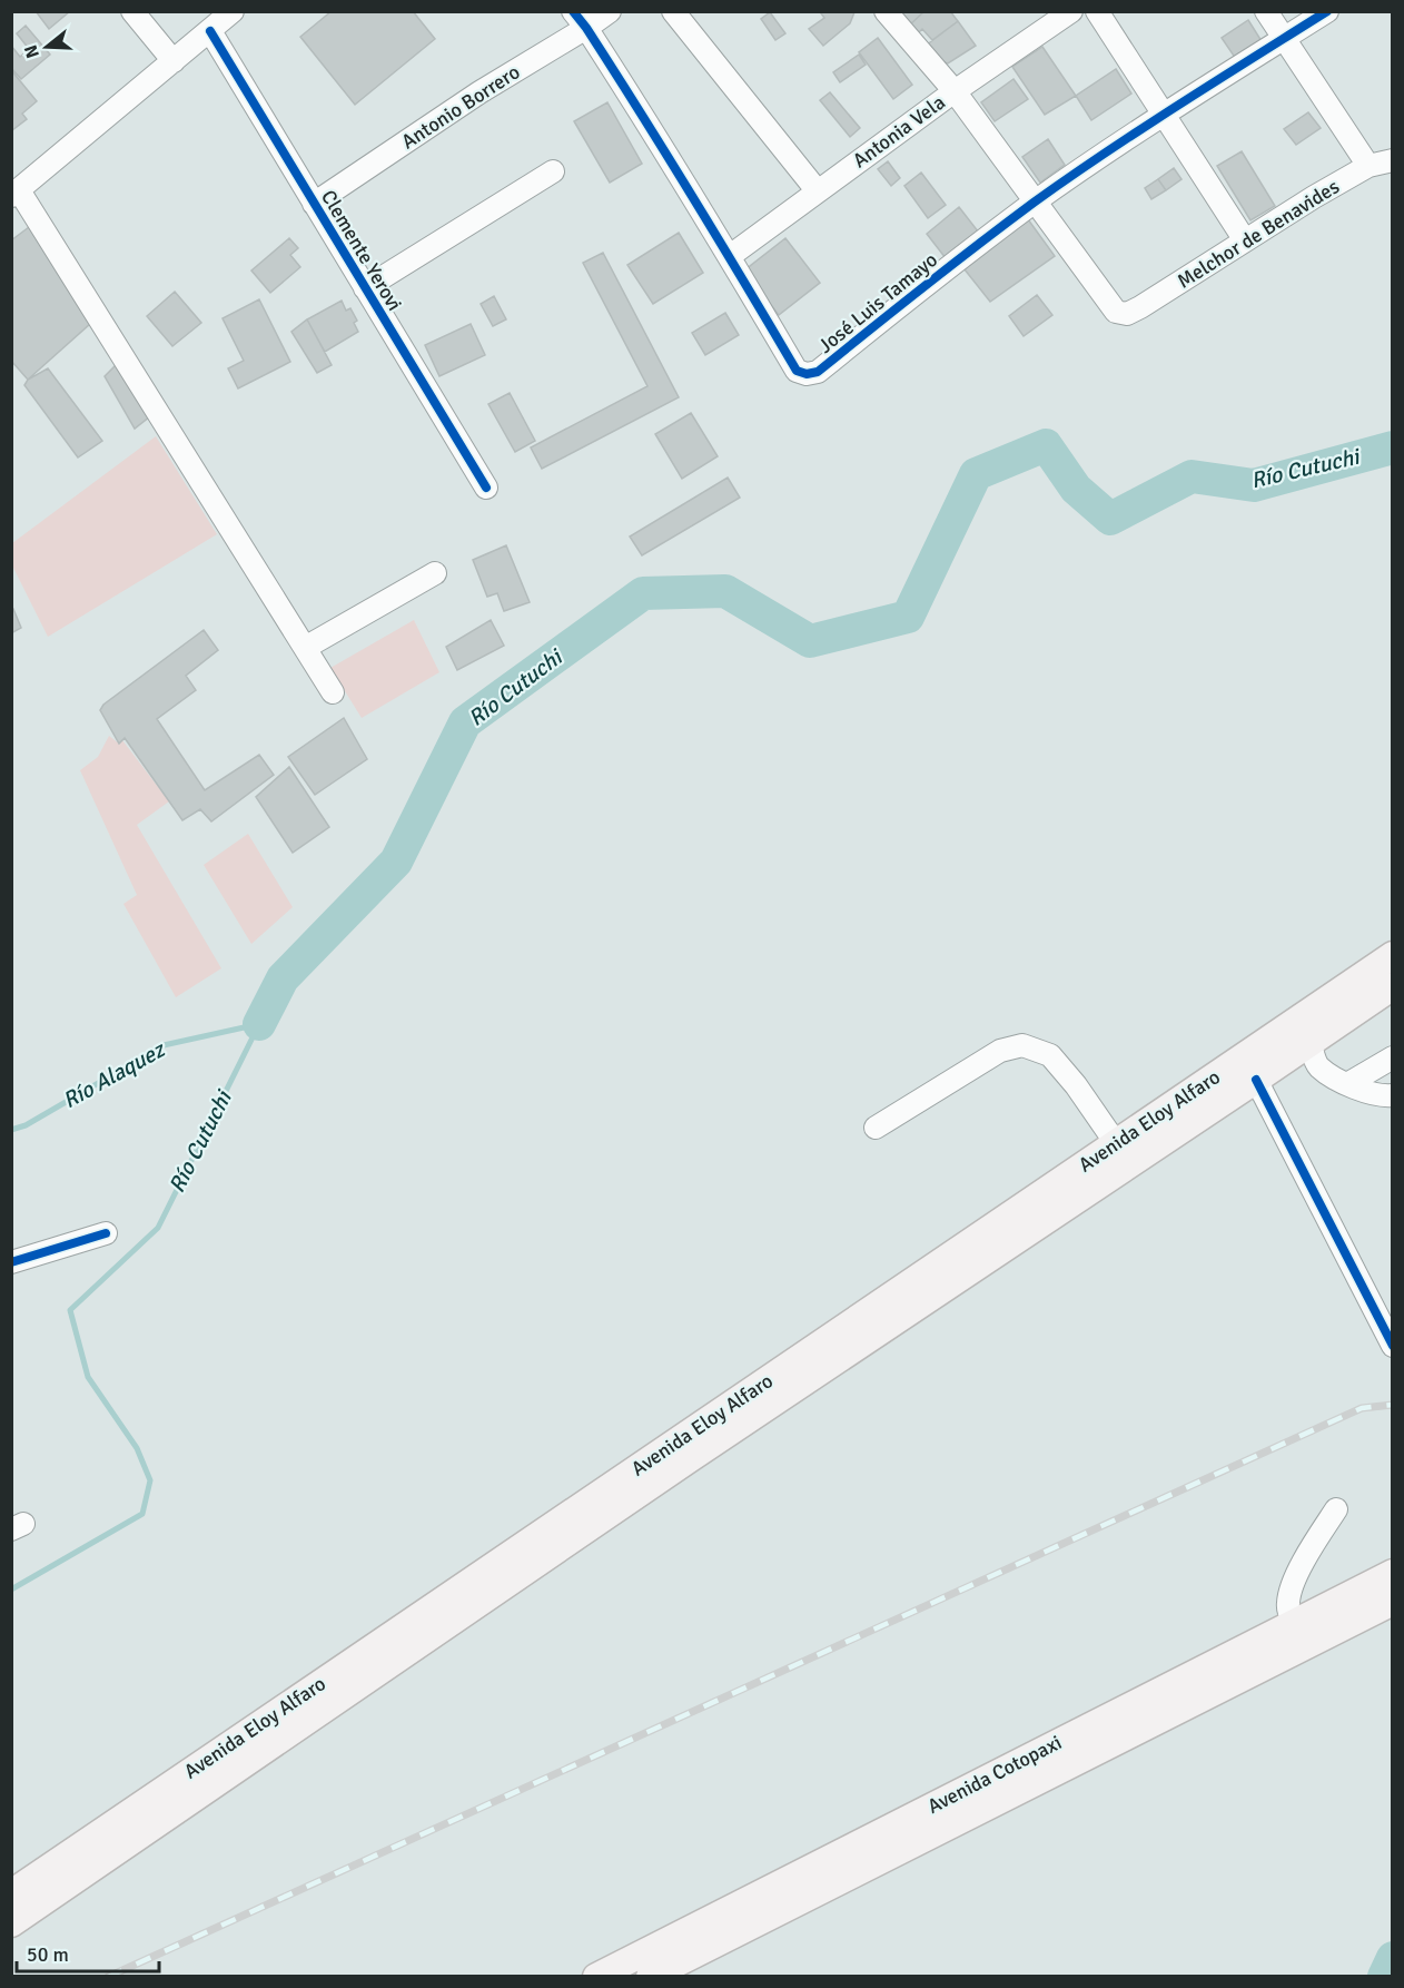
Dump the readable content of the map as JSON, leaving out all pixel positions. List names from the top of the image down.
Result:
{
  "streets": {
    "main road": ["Avenida Eloy Alfaro", "Avenida Cotopaxi"],
    "street": [
      "Antonio Borrero",
      "Antonia Vela",
      "Melchor de Benavides",
      "Clemente Yerovi",
      "José Luis Tamayo"
    ]
  },
  "crossings": [
    ["Antonio Borrero", "Clemente Yerovi"],
    ["Antonio Borrero", "José Luis Tamayo"],
    ["Antonia Vela", "José Luis Tamayo"],
    ["Melchor de Benavides", "José Luis Tamayo"]
  ],
  "water": ["Río Cutuchi", "Río Alaquez"],
  "scale_bar": "50 m",
  "north": "left"
}
